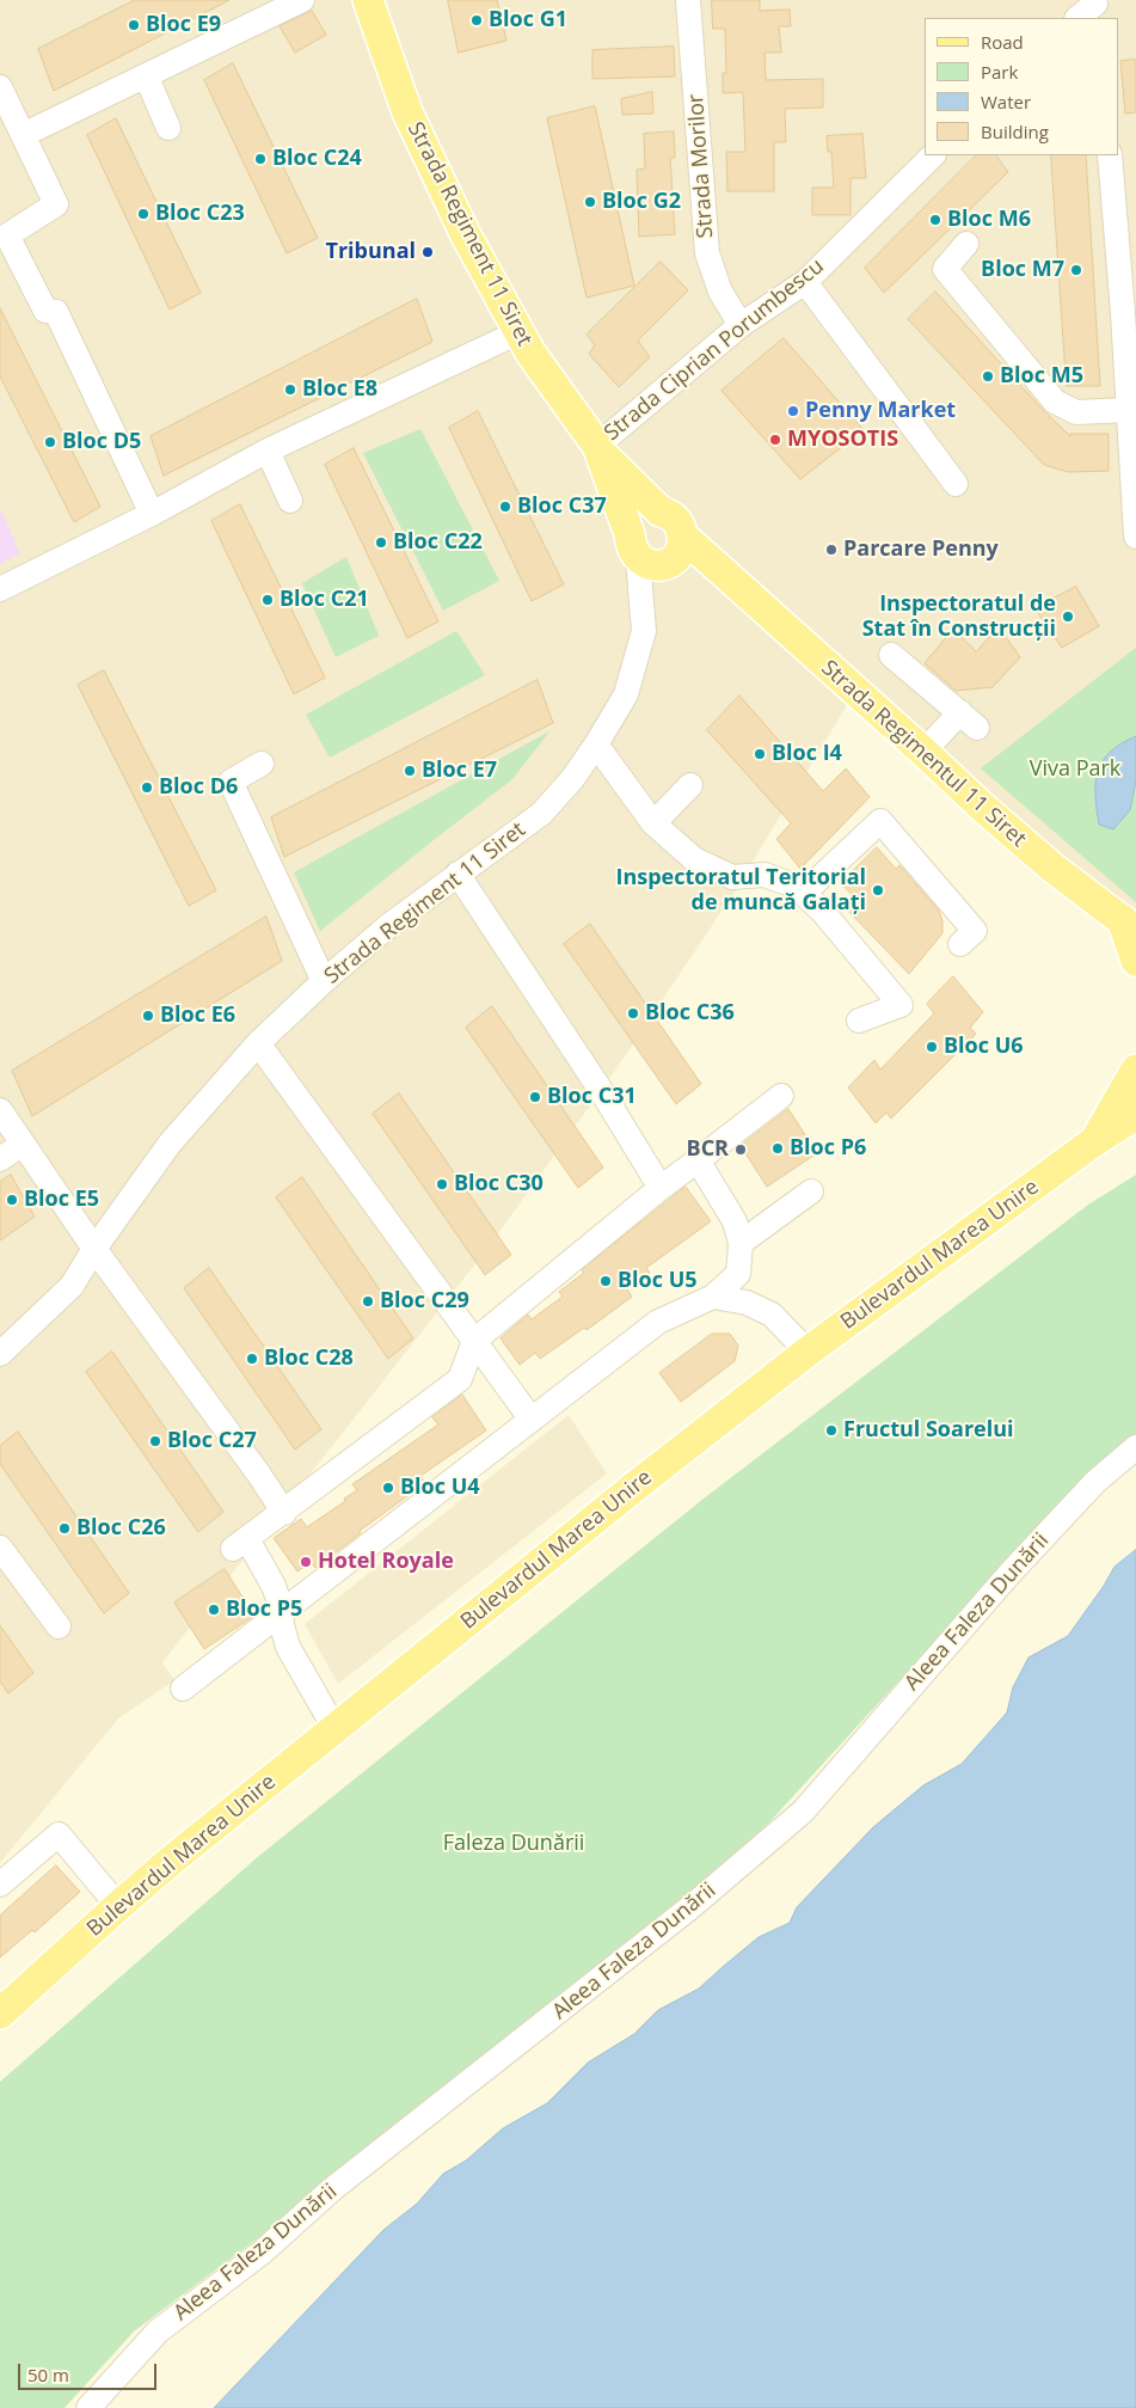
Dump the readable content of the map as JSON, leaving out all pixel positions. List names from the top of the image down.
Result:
{
  "streets": {
    "main road": ["Strada Regiment 11 Siret", "Strada Regimentul 11 Siret", "Bulevardul Marea Unire"],
    "street": ["Strada Morilor", "Strada Ciprian Porumbescu", "Aleea Faleza Dunării"]
  },
  "crossings": [
    ["Strada Morilor", "Strada Ciprian Porumbescu"],
    ["Strada Regiment 11 Siret", "Strada Ciprian Porumbescu"],
    ["Strada Regiment 11 Siret", "Strada Regimentul 11 Siret"]
  ],
  "parks": ["Viva Park", "Faleza Dunării"],
  "places": [
    "Bloc G1",
    "Bloc E9",
    "Bloc C24",
    "Bloc G2",
    "Bloc C23",
    "Bloc M6",
    "Tribunal",
    "Bloc M7",
    "Bloc M5",
    "Bloc E8",
    "Penny Market",
    "MYOSOTIS",
    "Bloc D5",
    "Bloc C37",
    "Bloc C22",
    "Parcare Penny",
    "Bloc C21",
    "Inspectoratul de Stat în Construcții",
    "Bloc I4",
    "Bloc E7",
    "Bloc D6",
    "Inspectoratul Teritorial de muncă Galați",
    "Bloc C36",
    "Bloc E6",
    "Bloc U6",
    "Bloc C31",
    "Bloc P6",
    "BCR",
    "Bloc C30",
    "Bloc E5",
    "Bloc U5",
    "Bloc C29",
    "Bloc C28",
    "Fructul Soarelui",
    "Bloc C27",
    "Bloc U4",
    "Bloc C26",
    "Hotel Royale",
    "Bloc P5"
  ],
  "legend": [
    "Road",
    "Park",
    "Water",
    "Building"
  ],
  "scale_bar": "50 m"
}
